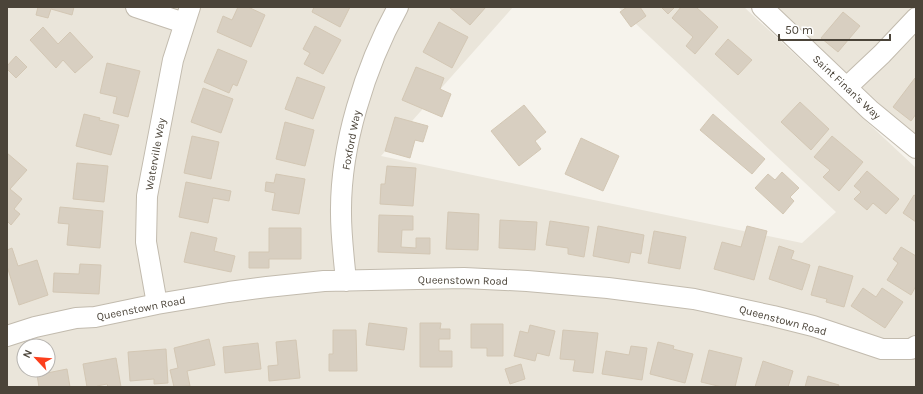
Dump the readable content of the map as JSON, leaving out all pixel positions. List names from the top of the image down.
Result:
{
  "streets": {
    "street": [
      "Saint Finan's Way",
      "Foxford Way",
      "Waterville Way",
      "Queenstown Road"
    ]
  },
  "crossings": [
    ["Foxford Way", "Queenstown Road"],
    ["Waterville Way", "Queenstown Road"]
  ],
  "scale_bar": "50 m",
  "north": "top left"
}
